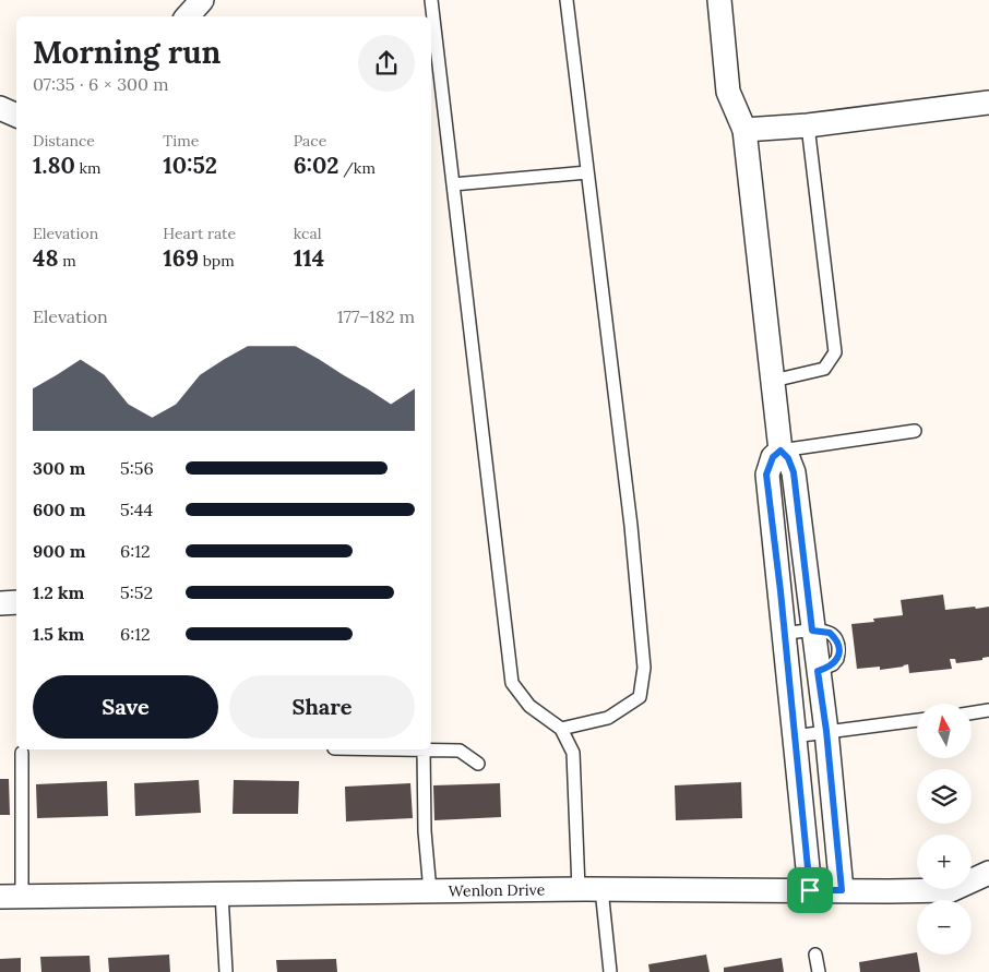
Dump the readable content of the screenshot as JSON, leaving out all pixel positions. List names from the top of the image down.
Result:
{
  "streets": {
    "street": ["Wenlon Drive"]
  },
  "north": "top",
  "page": {
    "heading": ["Morning run", "07:35 · 6 × 300 m"],
    "stats": [
      ["Distance", "1.80 km"],
      ["Time", "10:52"],
      ["Pace", "6:02 /km"],
      ["Elevation", "48 m"],
      ["Heart rate", "169 bpm"],
      ["kcal", "114"]
    ],
    "chart": ["Elevation", "177–182 m"],
    "list": [
      {
        "name": "300 m",
        "note": "5:56"
      },
      {
        "name": "600 m",
        "note": "5:44"
      },
      {
        "name": "900 m",
        "note": "6:12"
      },
      {
        "name": "1.2 km",
        "note": "5:52"
      },
      {
        "name": "1.5 km",
        "note": "6:12"
      }
    ],
    "buttons": ["Save", "Share"],
    "map_buttons": ["+", "−"]
  }
}
